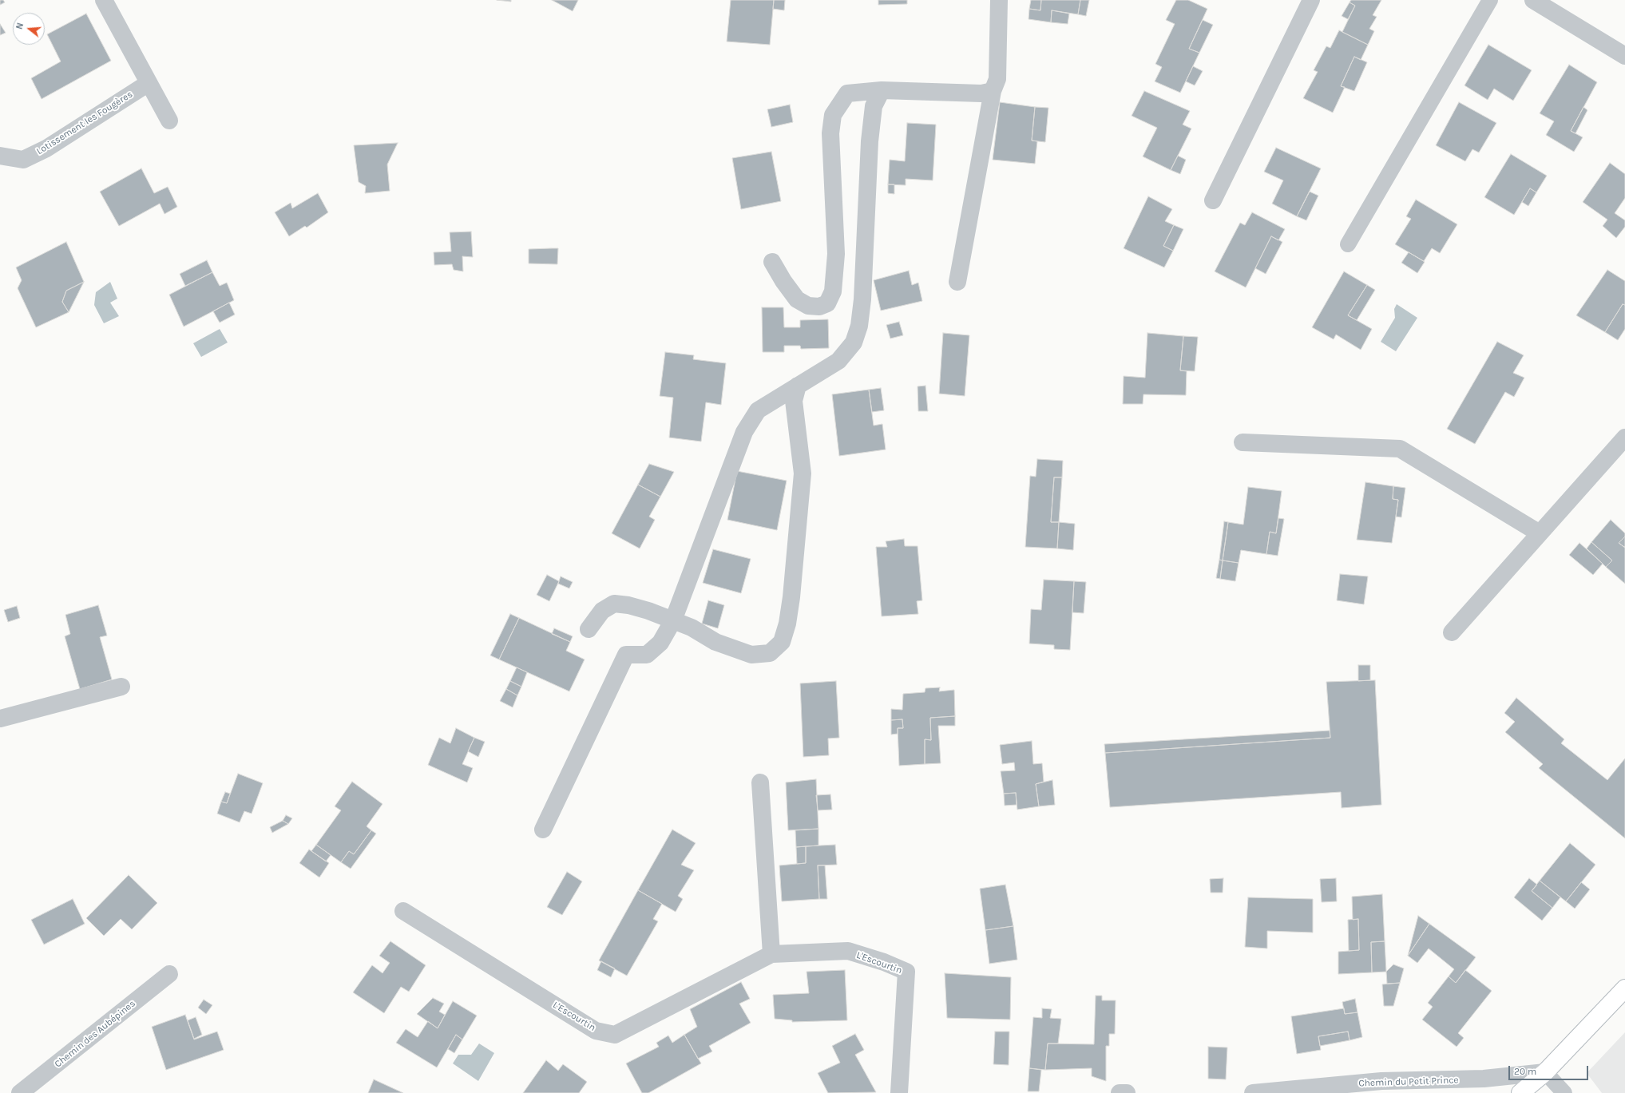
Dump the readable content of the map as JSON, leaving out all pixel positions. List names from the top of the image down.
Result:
{
  "streets": {
    "street": [
      "Lotissement les Fougères",
      "L'Escourtin",
      "Chemin des Aubépines",
      "Chemin du Petit Prince"
    ]
  },
  "scale_bar": "20 m",
  "north": "left"
}
